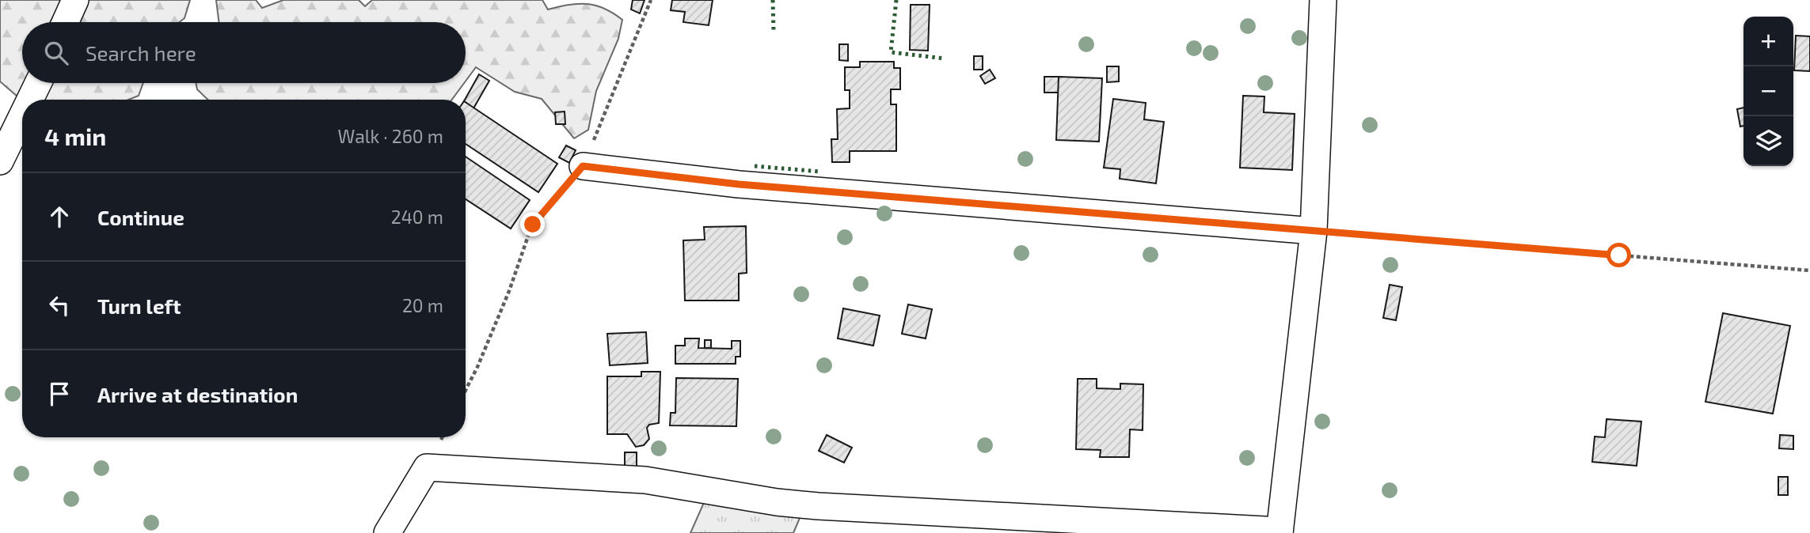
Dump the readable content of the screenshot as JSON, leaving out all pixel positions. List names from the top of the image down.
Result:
{
  "page": {
    "map_buttons": ["+", "−"],
    "search": "Search here",
    "heading": ["4 min", "Walk · 260 m"],
    "list": [
      ["Continue", "240 m"],
      ["Turn left", "20 m"],
      "Arrive at destination"
    ]
  }
}
